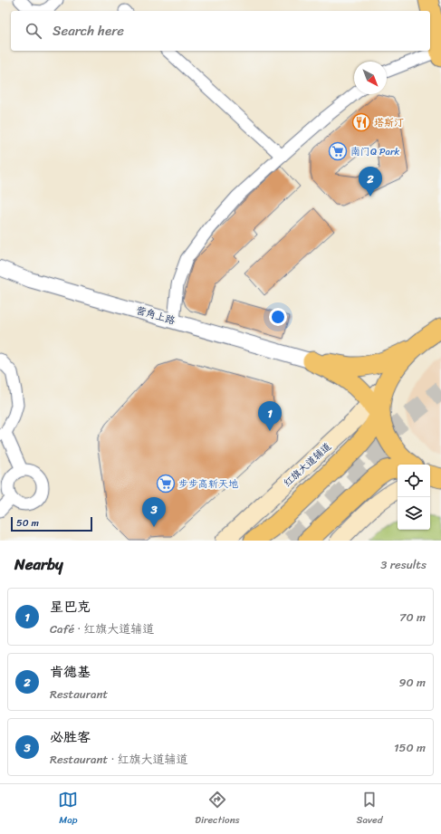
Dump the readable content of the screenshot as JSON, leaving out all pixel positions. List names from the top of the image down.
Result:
{
  "streets": {
    "main road": ["红旗大道辅道"],
    "street": ["营角上路"]
  },
  "places": {
    "restaurant": ["塔斯汀"],
    "supermarket": ["南门Q Park", "步步高新天地"]
  },
  "scale_bar": "50 m",
  "north": "bottom right",
  "page": {
    "search": "Search here",
    "pins": ["2", "1", "3"],
    "scale": "50 m",
    "heading": ["Nearby", "3 results"],
    "list": [
      {
        "mark": "1",
        "name": "星巴克",
        "note": "Café · 红旗大道辅道",
        "value": "70 m"
      },
      {
        "mark": "2",
        "name": "肯德基",
        "note": "Restaurant",
        "value": "90 m"
      },
      {
        "mark": "3",
        "name": "必胜客",
        "note": "Restaurant · 红旗大道辅道",
        "value": "150 m"
      }
    ],
    "nav": ["Map", "Directions", "Saved"]
  }
}
